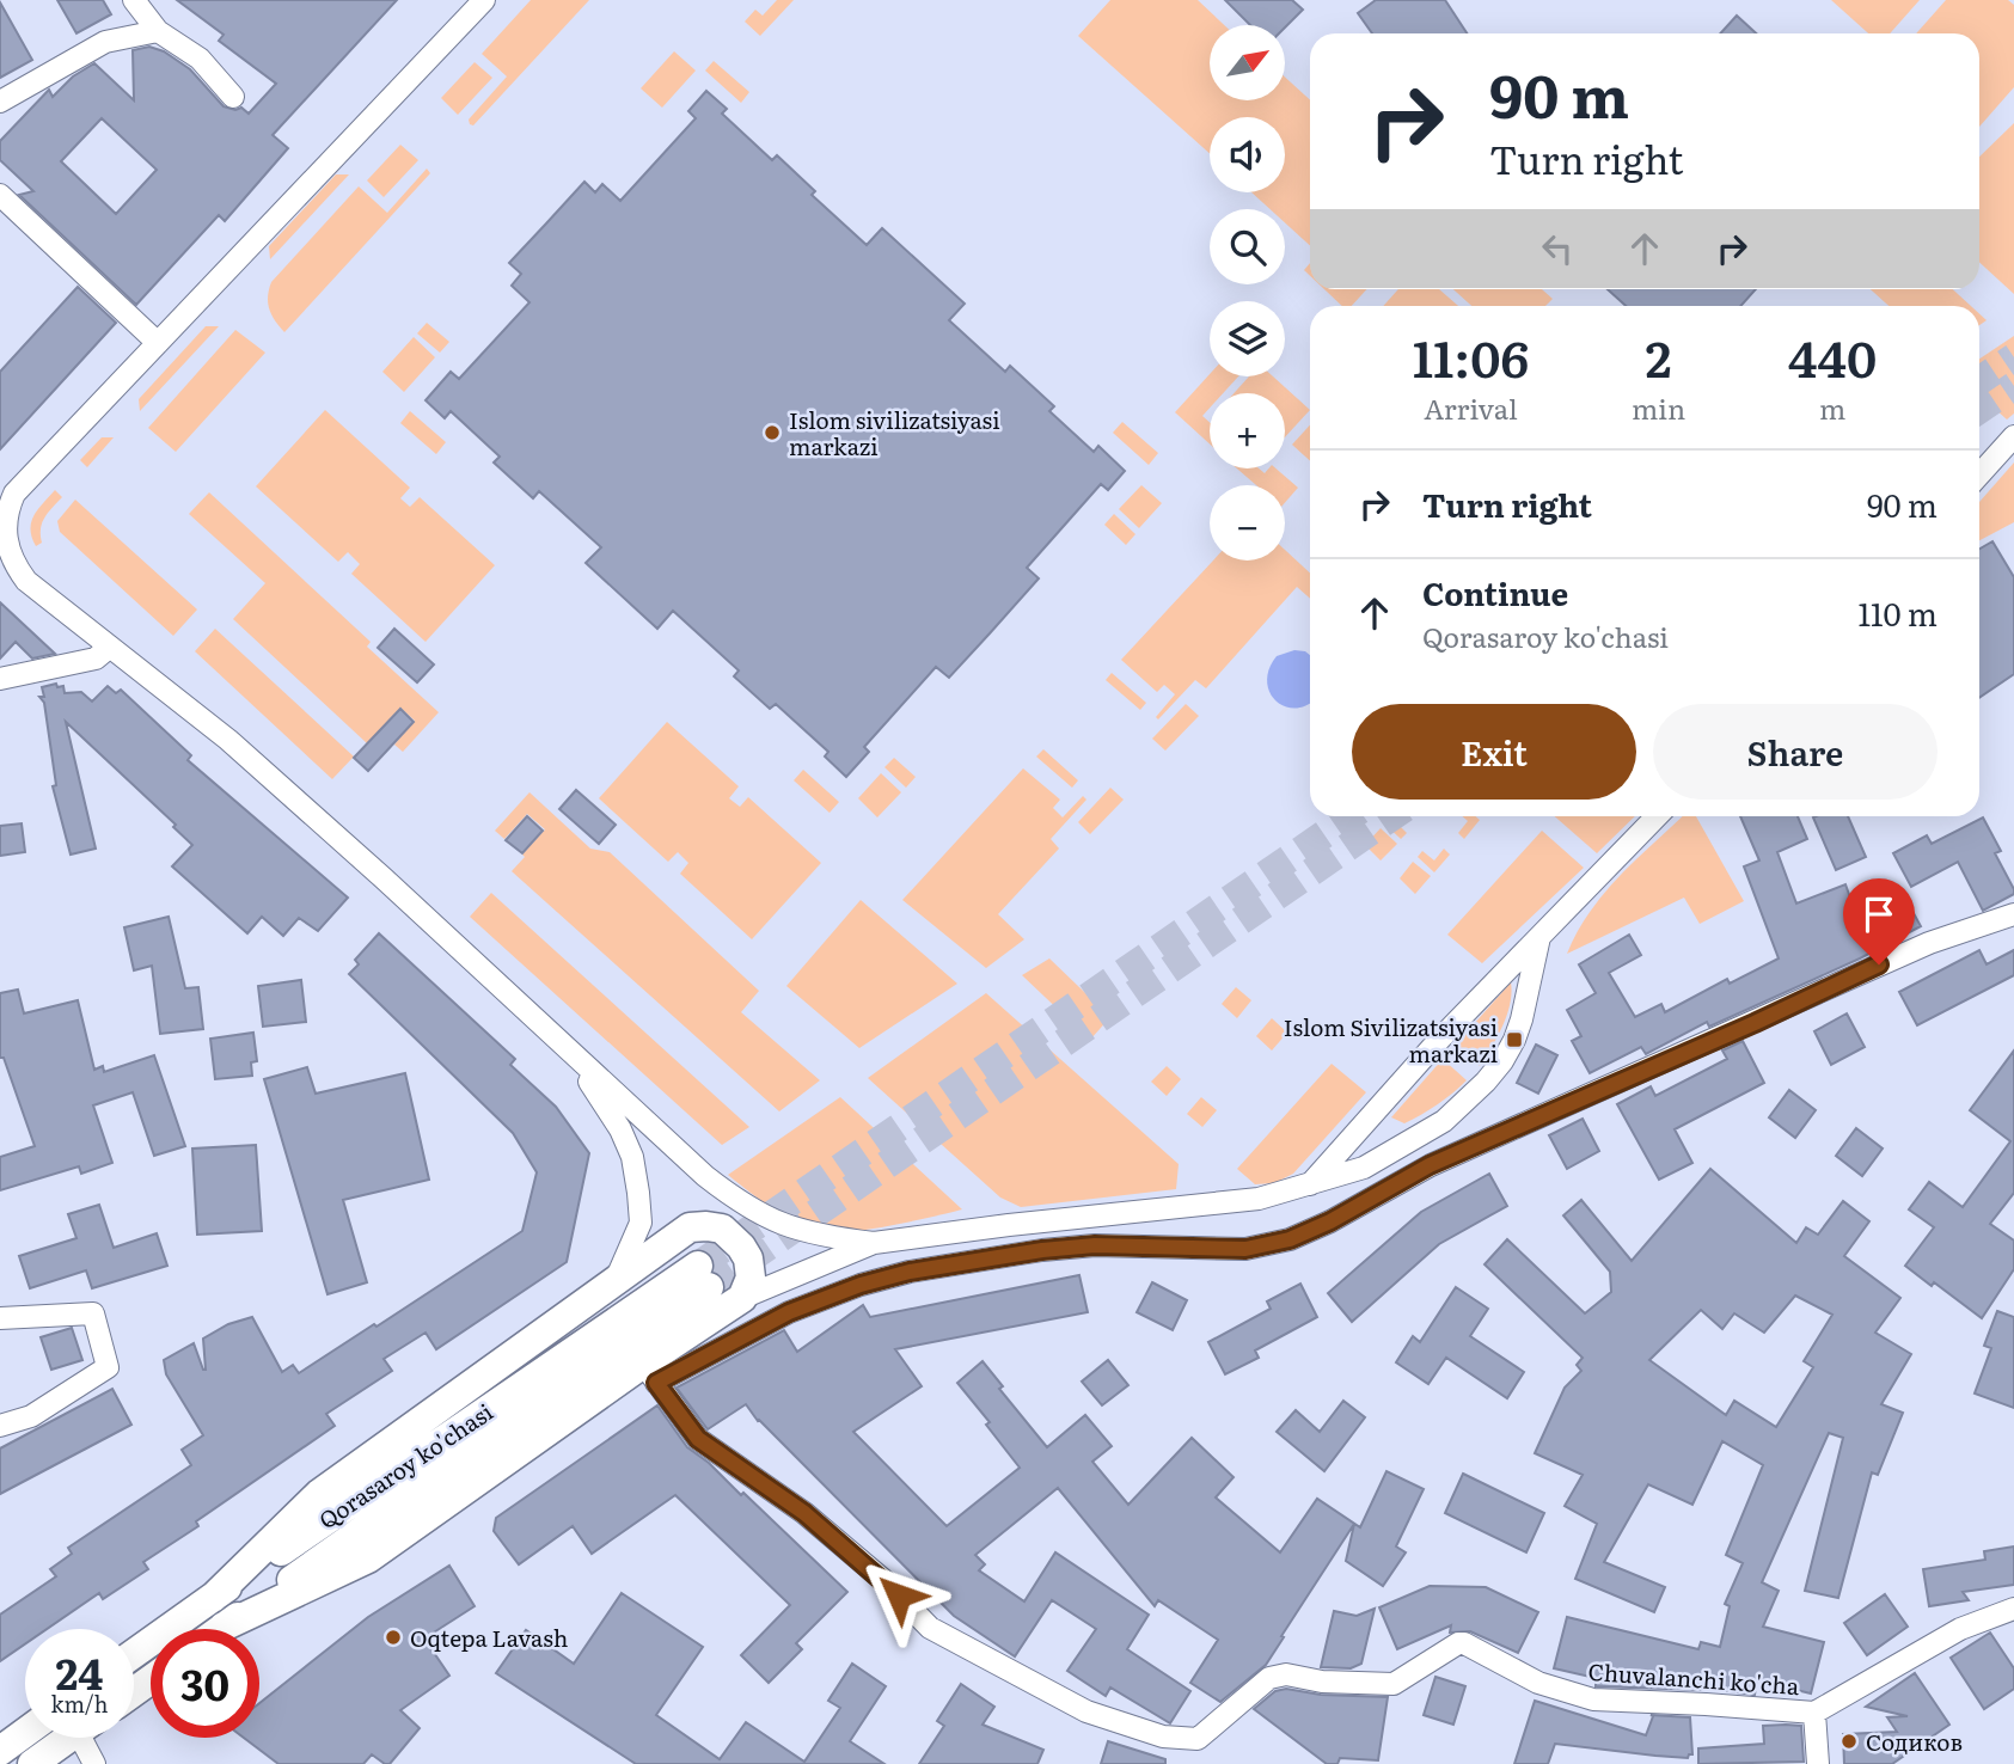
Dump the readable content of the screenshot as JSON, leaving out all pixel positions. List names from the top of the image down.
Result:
{
  "streets": {
    "main road": ["Qorasaroy ko'chasi"],
    "street": ["Chuvalanchi ko'cha"]
  },
  "places": {
    "other": ["Islom sivilizatsiyasi markazi", "Oqtepa Lavash", "Содиков"],
    "transit": ["Islom Sivilizatsiyasi markazi"]
  },
  "north": "top right",
  "page": {
    "map_buttons": ["+", "−"],
    "turn": ["90 m", "Turn right"],
    "eta": [
      "11:06",
      "Arrival",
      "2",
      "min",
      "440",
      "m"
    ],
    "list": [
      {
        "name": "Turn right",
        "value": "90 m"
      },
      {
        "name": "Continue",
        "note": "Qorasaroy ko'chasi",
        "value": "110 m"
      }
    ],
    "buttons": ["Exit", "Share"],
    "speed": "24 km/h",
    "limit": "30"
  }
}
